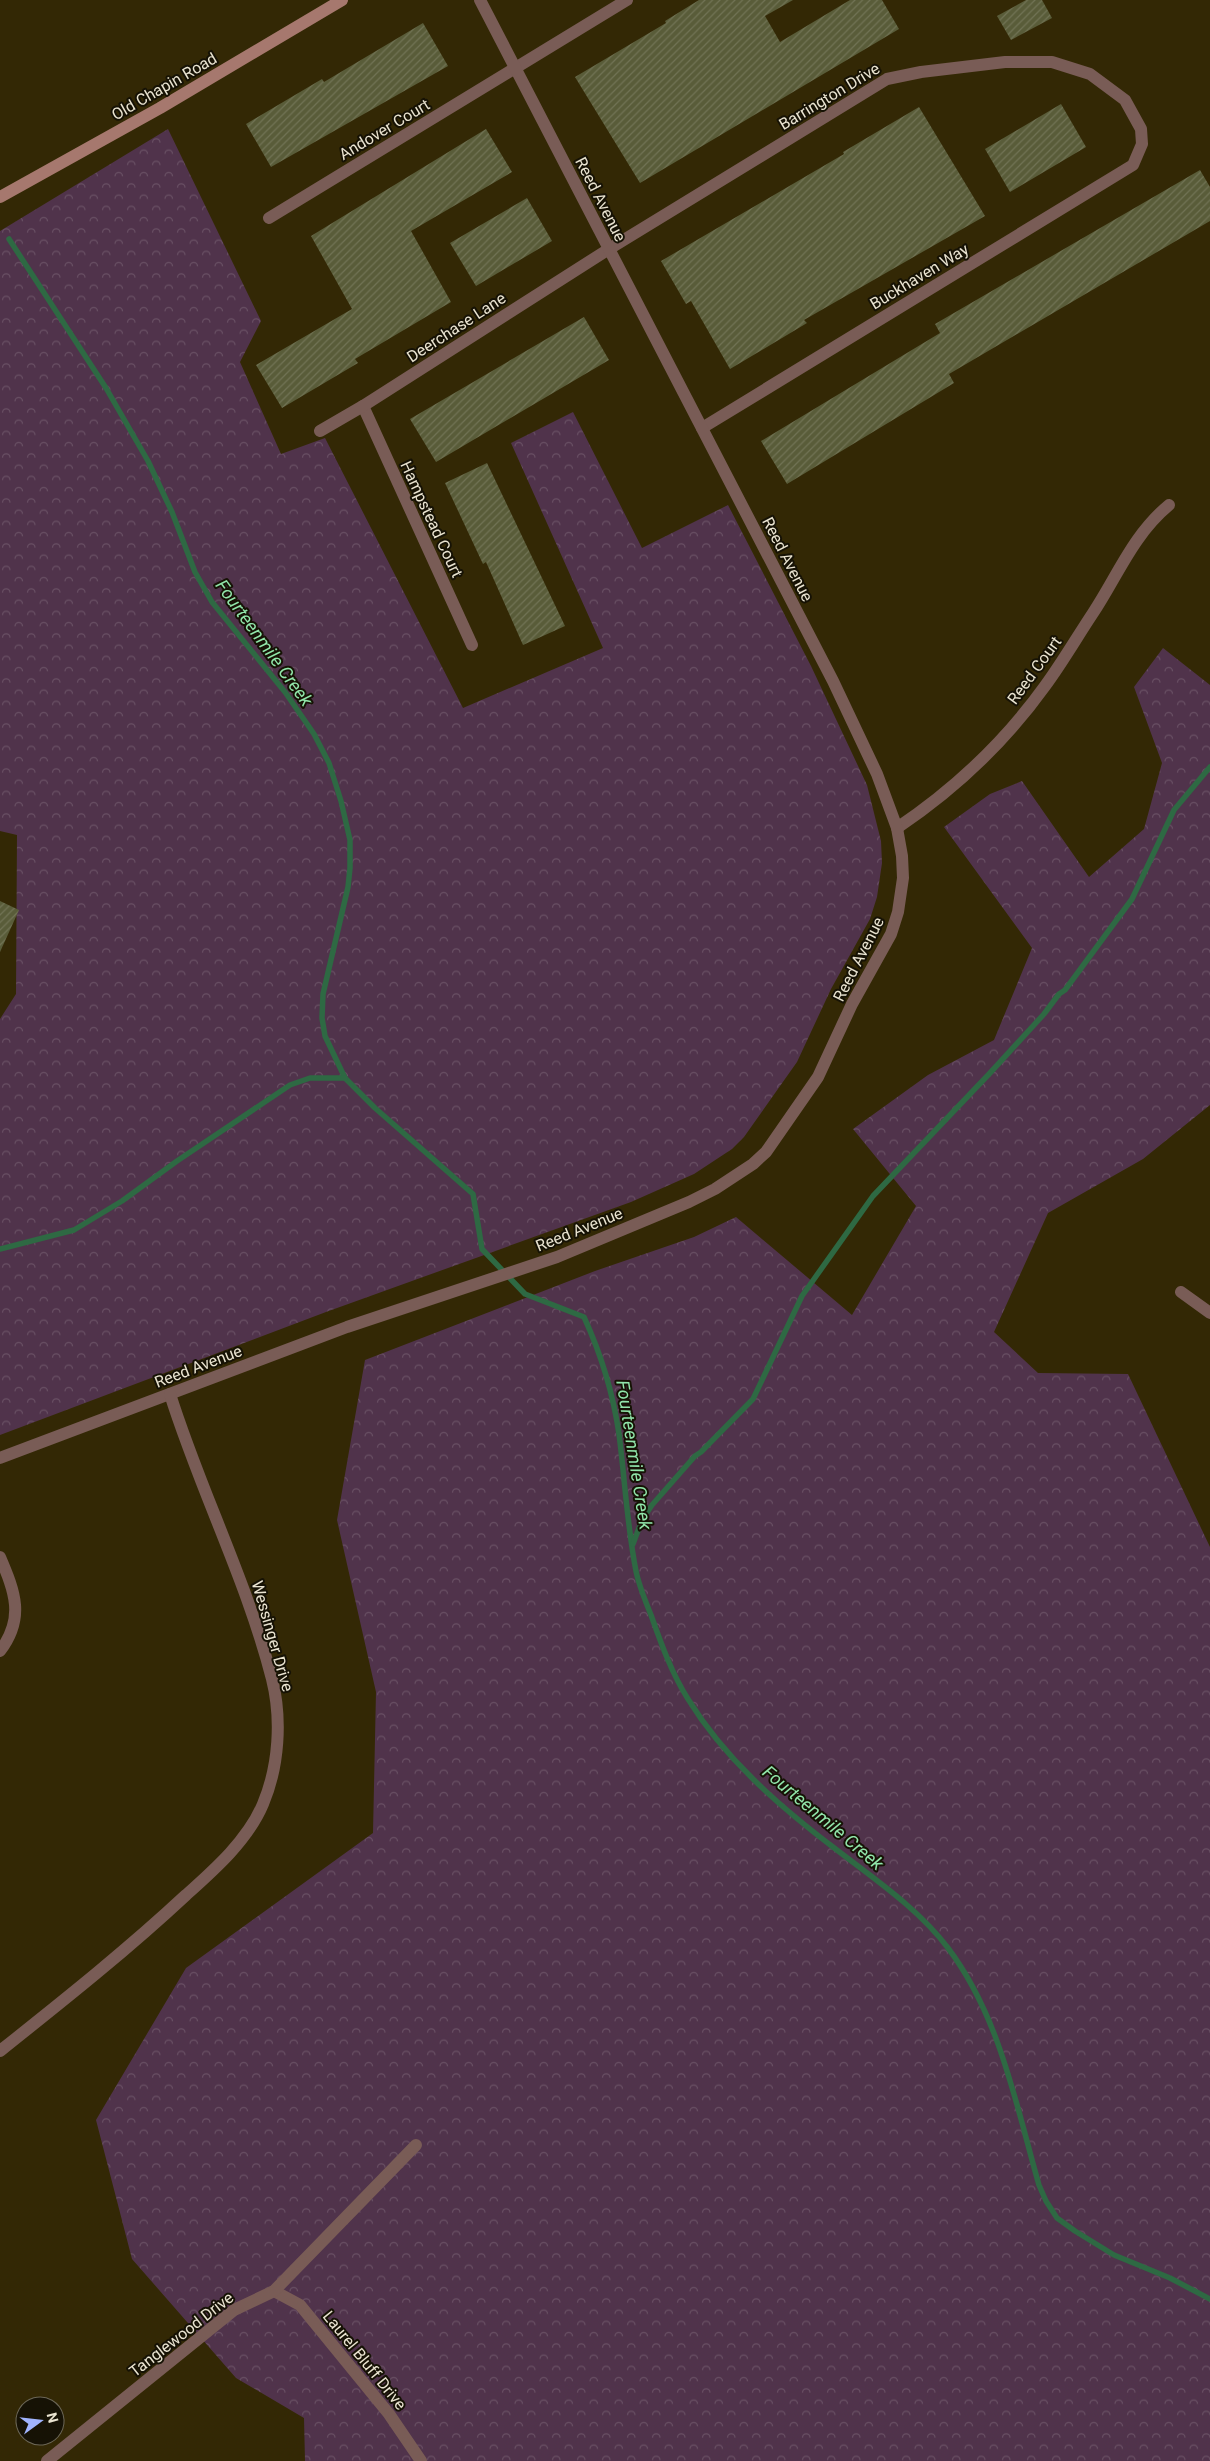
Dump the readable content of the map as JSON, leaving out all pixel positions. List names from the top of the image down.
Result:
{
  "streets": {
    "street": [
      "Old Chapin Road",
      "Barrington Drive",
      "Andover Court",
      "Reed Avenue",
      "Buckhaven Way",
      "Deerchase Lane",
      "Hampstead Court",
      "Reed Court",
      "Wessinger Drive",
      "Tanglewood Drive",
      "Laurel Bluff Drive"
    ]
  },
  "crossings": [
    ["Barrington Drive", "Reed Avenue"],
    ["Barrington Drive", "Buckhaven Way"],
    ["Barrington Drive", "Deerchase Lane"],
    ["Andover Court", "Reed Avenue"],
    ["Reed Avenue", "Buckhaven Way"],
    ["Reed Avenue", "Deerchase Lane"],
    ["Reed Avenue", "Reed Court"],
    ["Reed Avenue", "Wessinger Drive"],
    ["Deerchase Lane", "Hampstead Court"],
    ["Tanglewood Drive", "Laurel Bluff Drive"]
  ],
  "water": ["Fourteenmile Creek"],
  "north": "right"
}
